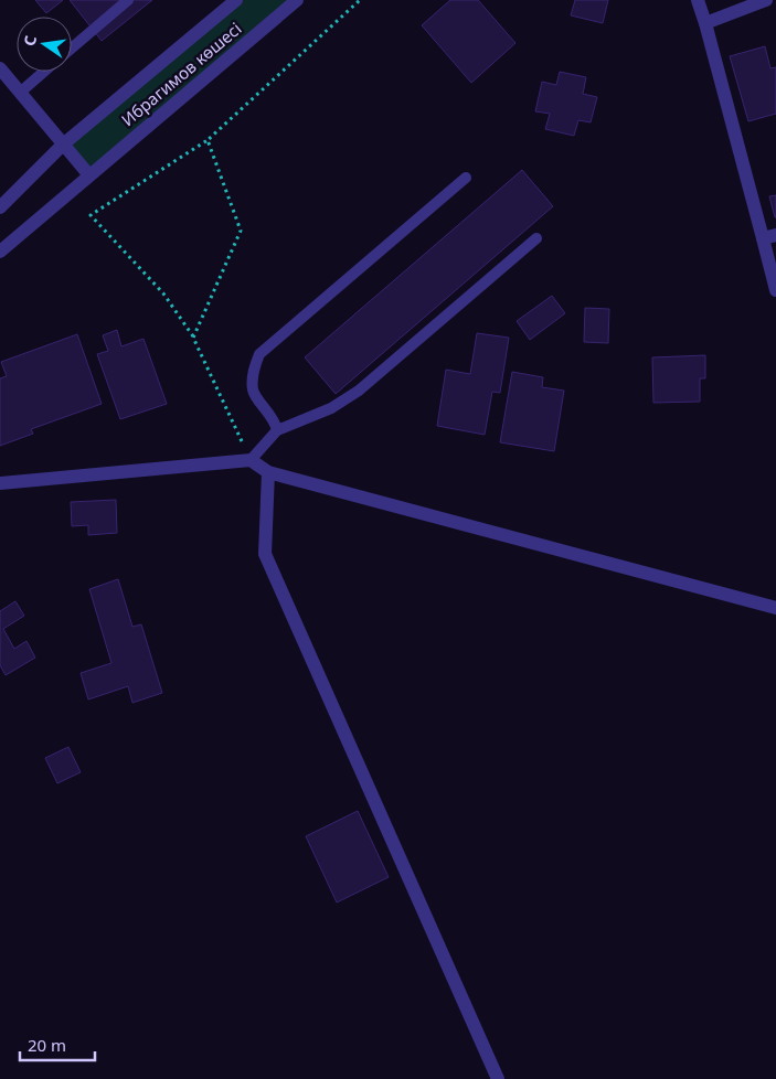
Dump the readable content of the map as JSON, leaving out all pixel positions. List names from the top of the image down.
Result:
{
  "streets": {
    "street": ["Ибрагимов көшесі"]
  },
  "scale_bar": "20 m",
  "north": "left"
}
